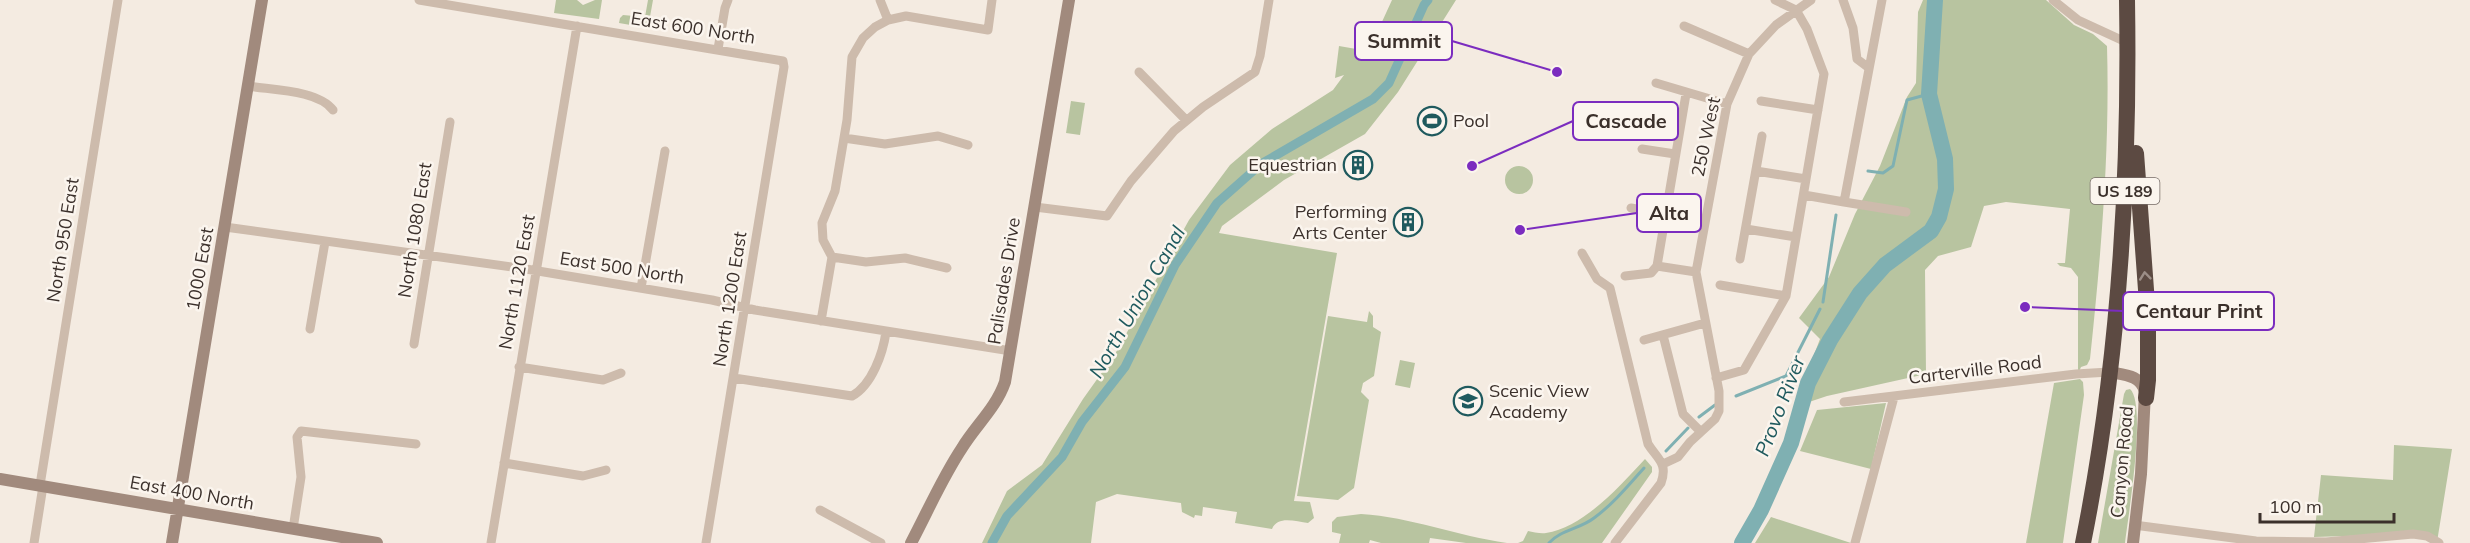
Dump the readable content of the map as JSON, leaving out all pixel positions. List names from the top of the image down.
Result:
{
  "streets": {
    "highway": ["US 189"],
    "street": [
      "East 600 North",
      "250 West",
      "North 1080 East",
      "North 950 East",
      "East 500 North",
      "1000 East",
      "Palisades Drive",
      "North 1120 East",
      "North 1200 East",
      "Carterville Road",
      "Canyon Road",
      "East 400 North"
    ]
  },
  "crossings": [
    ["East 600 North", "North 1120 East"],
    ["East 600 North", "North 1200 East"],
    ["US 189", "Carterville Road"],
    ["US 189", "Canyon Road"],
    ["North 1080 East", "East 500 North"],
    ["North 950 East", "East 400 North"],
    ["East 500 North", "1000 East"],
    ["East 500 North", "Palisades Drive"],
    ["East 500 North", "North 1120 East"],
    ["East 500 North", "North 1200 East"],
    ["1000 East", "East 400 North"],
    ["Carterville Road", "Canyon Road"]
  ],
  "water": ["North Union Canal", "Provo River"],
  "places": {
    "other": [
      "Summit",
      "Cascade",
      "Alta",
      "Centaur Print"
    ],
    "sports": ["Pool"],
    "building": ["Equestrian", "Performing Arts Center"],
    "school or university": ["Scenic View Academy"]
  },
  "scale_bar": "100 m"
}
